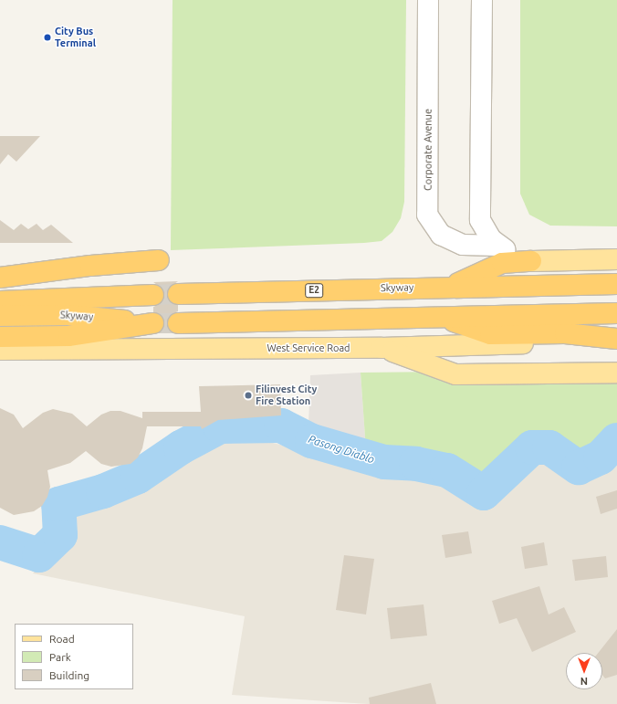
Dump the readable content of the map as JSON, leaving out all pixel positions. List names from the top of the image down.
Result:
{
  "streets": {
    "highway": ["Skyway", "E2"],
    "main road": ["West Service Road"],
    "street": ["Corporate Avenue"]
  },
  "crossings": [
    ["Corporate Avenue", "E2"],
    ["Skyway", "E2"]
  ],
  "water": ["Pasong Diablo"],
  "places": ["City Bus Terminal", "Filinvest City Fire Station"],
  "legend": ["Road", "Park", "Building"],
  "north": "bottom"
}
